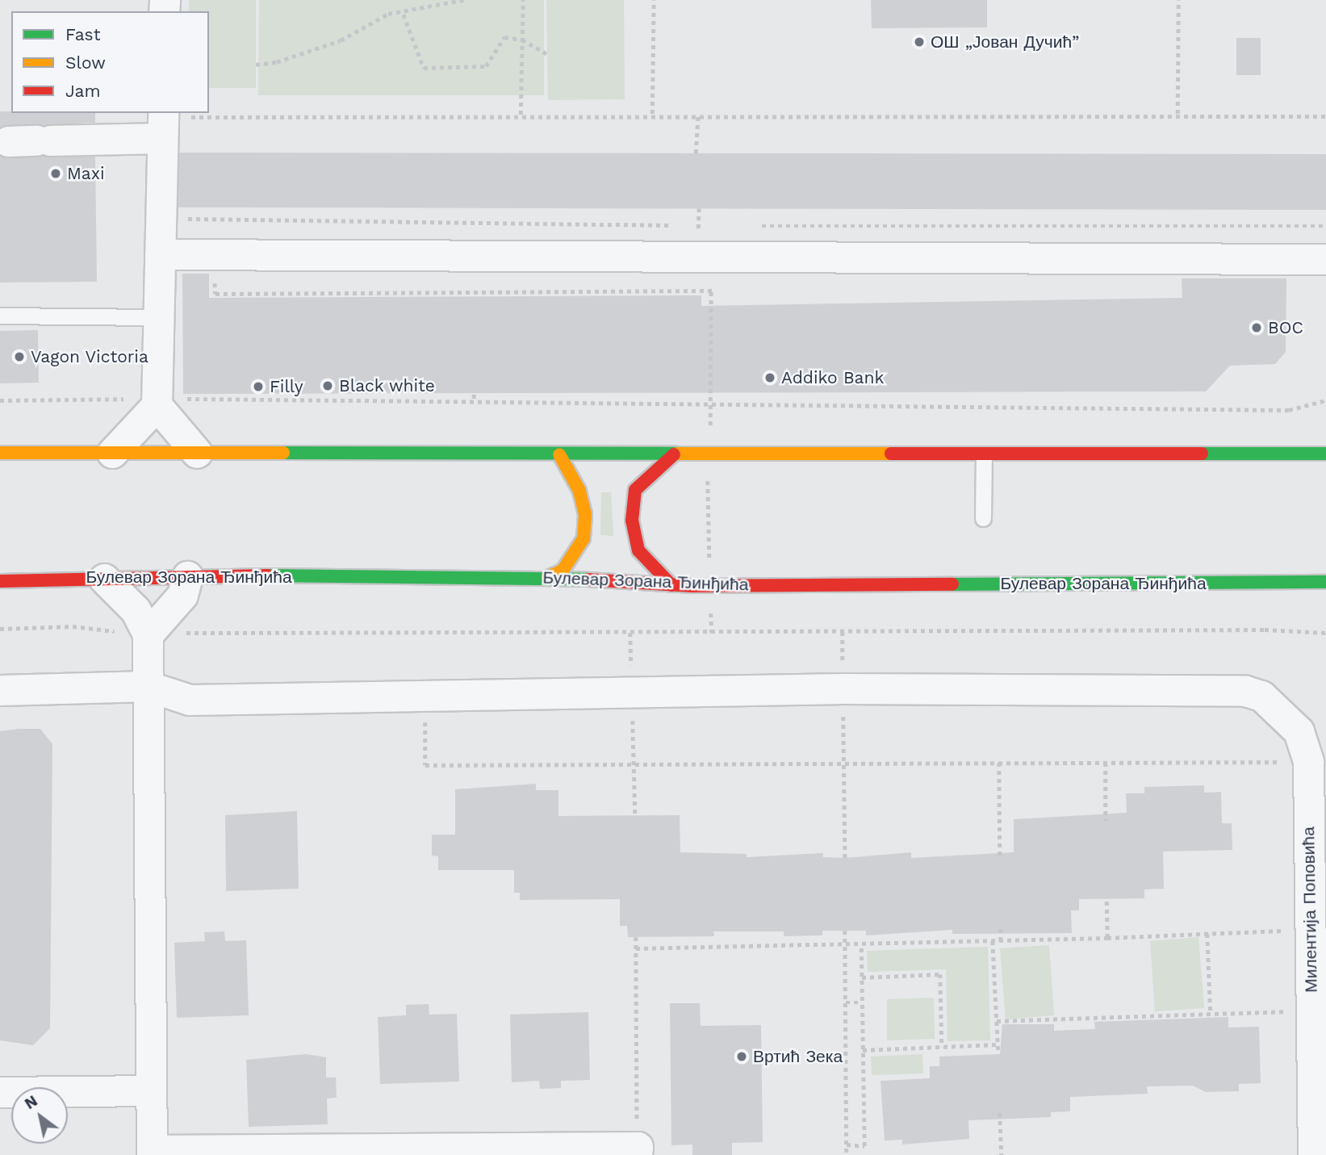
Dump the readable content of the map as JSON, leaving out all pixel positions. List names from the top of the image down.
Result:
{
  "streets": {
    "street": ["Булевар Зорана Ђинђића", "Милентија Поповића"]
  },
  "places": [
    "ОШ „Јован Дучић”",
    "Maxi",
    "BOC",
    "Vagon Victoria",
    "Addiko Bank",
    "Black white",
    "Filly",
    "Вртић Зека"
  ],
  "legend": ["Fast", "Slow", "Jam"],
  "north": "top left"
}
